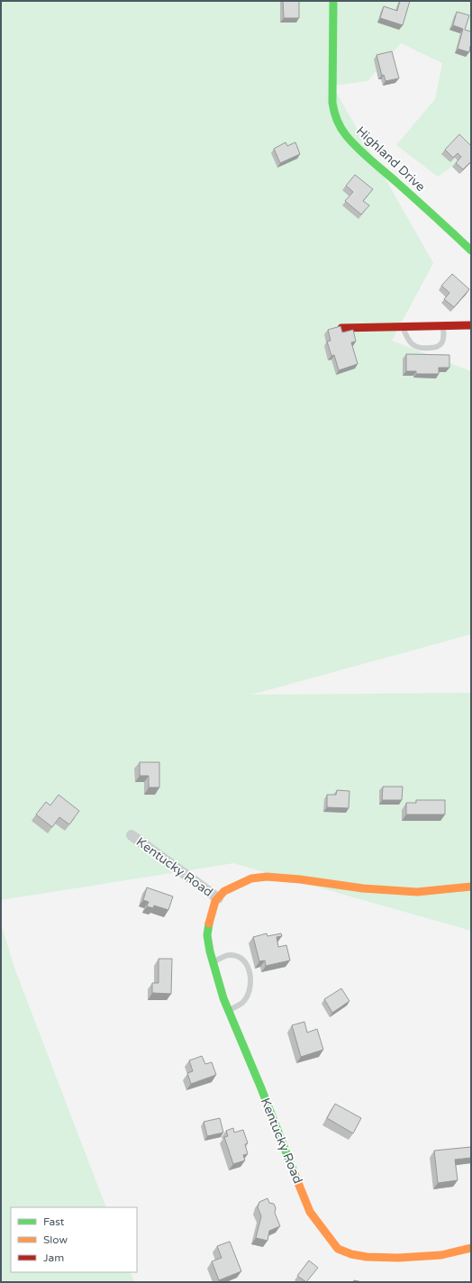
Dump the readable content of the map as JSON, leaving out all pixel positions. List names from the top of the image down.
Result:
{
  "streets": {
    "street": ["Highland Drive", "Kentucky Road"]
  },
  "legend": ["Fast", "Slow", "Jam"]
}
